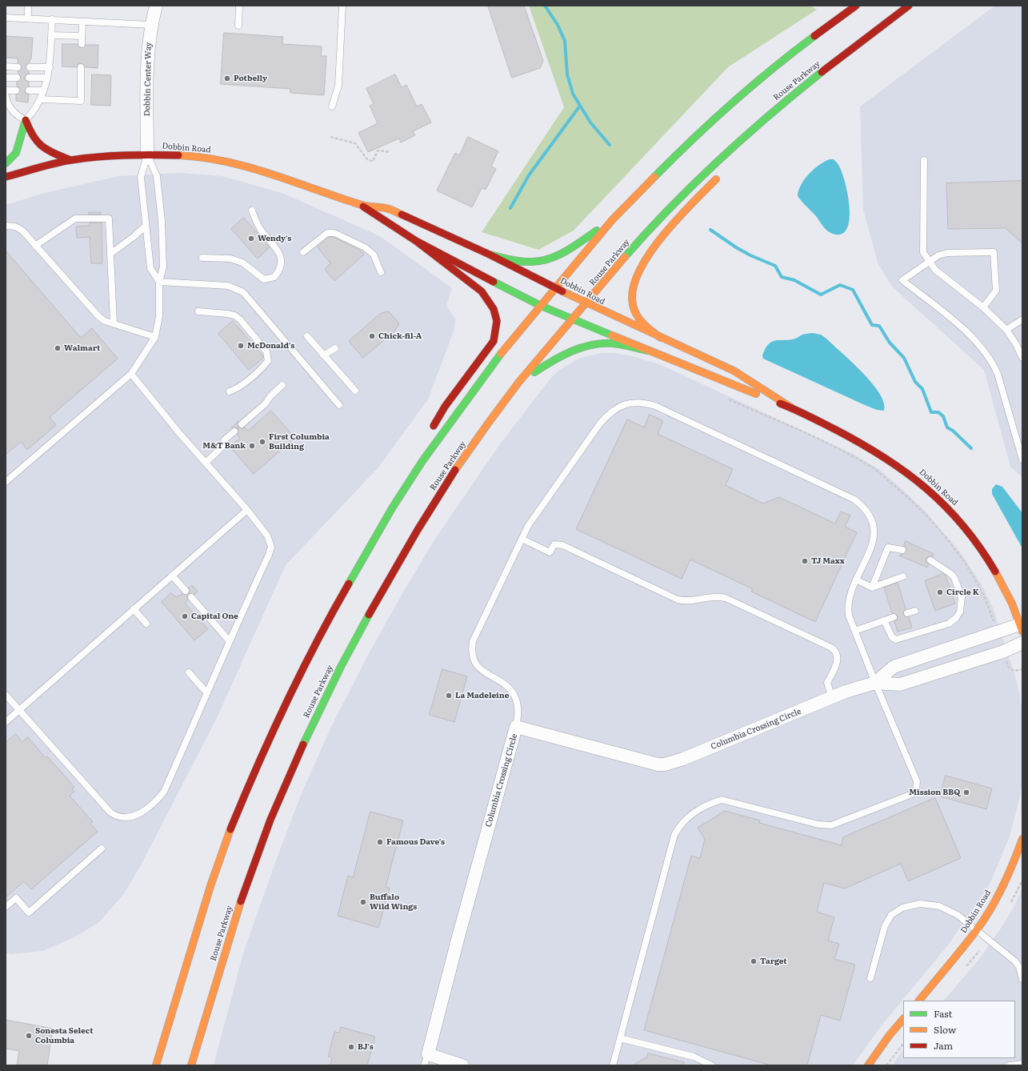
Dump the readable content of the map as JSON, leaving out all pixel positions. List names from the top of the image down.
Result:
{
  "streets": {
    "main road": ["Rouse Parkway", "Dobbin Road"],
    "street": ["Dobbin Center Way", "Columbia Crossing Circle"]
  },
  "crossings": [
    ["Dobbin Center Way", "Dobbin Road"],
    ["Rouse Parkway", "Dobbin Road"],
    ["Dobbin Road", "Columbia Crossing Circle"]
  ],
  "places": [
    "Potbelly",
    "Wendy's",
    "Chick-fil-A",
    "McDonald's",
    "Walmart",
    "First Columbia Building",
    "M&T Bank",
    "TJ Maxx",
    "Circle K",
    "Capital One",
    "La Madeleine",
    "Mission BBQ",
    "Famous Dave's",
    "Buffalo Wild Wings",
    "Target",
    "Sonesta Select Columbia",
    "BJ's"
  ],
  "legend": ["Fast", "Slow", "Jam"]
}
